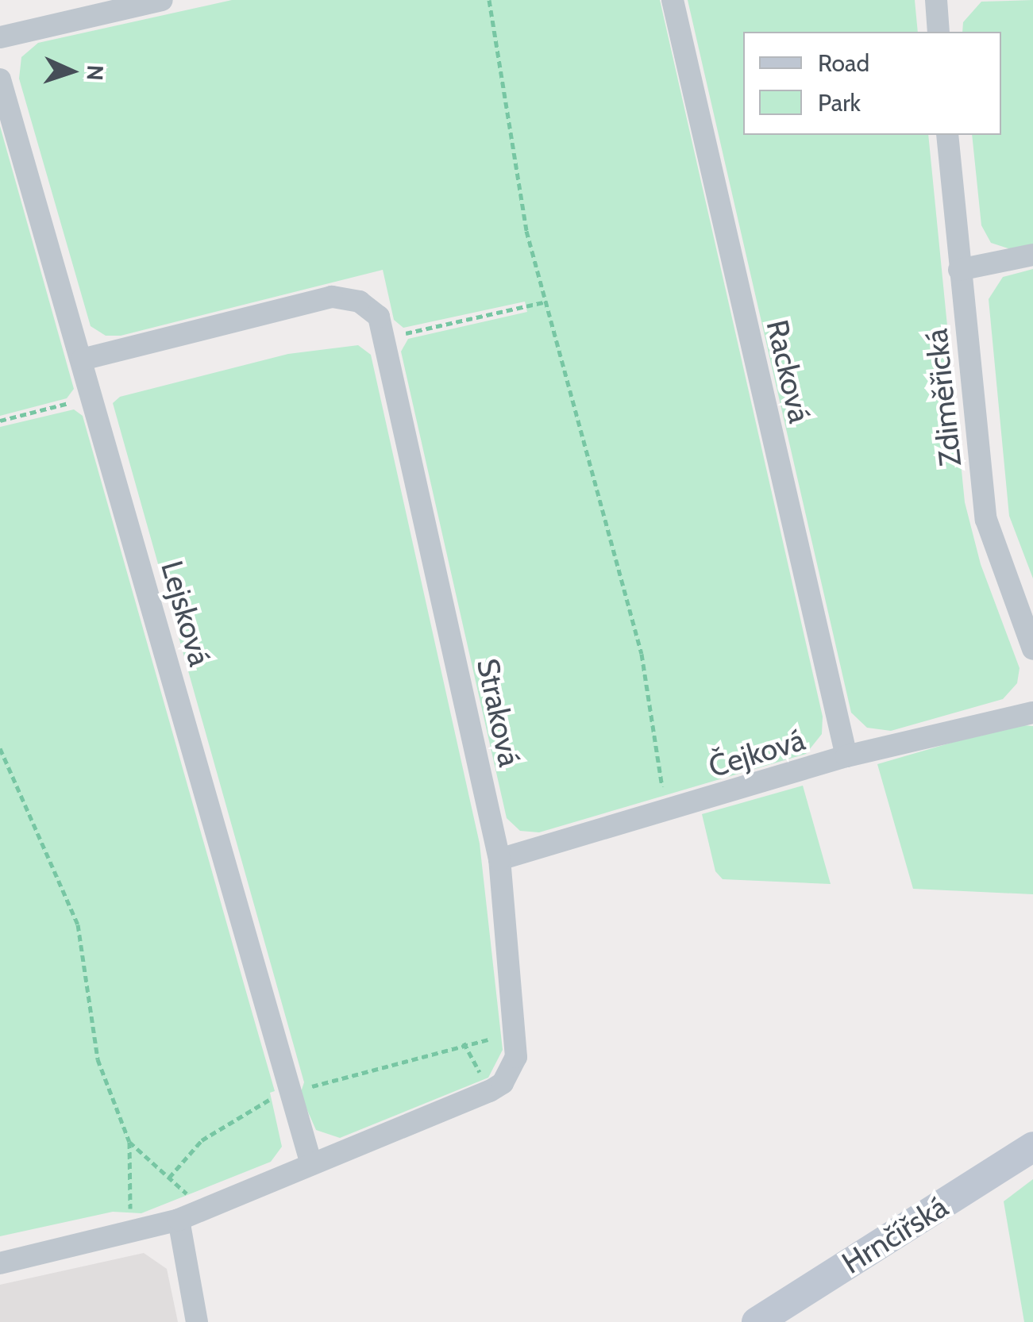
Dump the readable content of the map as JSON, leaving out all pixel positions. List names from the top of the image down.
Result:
{
  "streets": {
    "street": [
      "Racková",
      "Zdiměřická",
      "Lejsková",
      "Straková",
      "Čejková",
      "Hrnčířská"
    ]
  },
  "crossings": [
    ["Racková", "Čejková"],
    ["Lejsková", "Straková"],
    ["Straková", "Čejková"]
  ],
  "legend": ["Road", "Park"],
  "north": "right"
}
